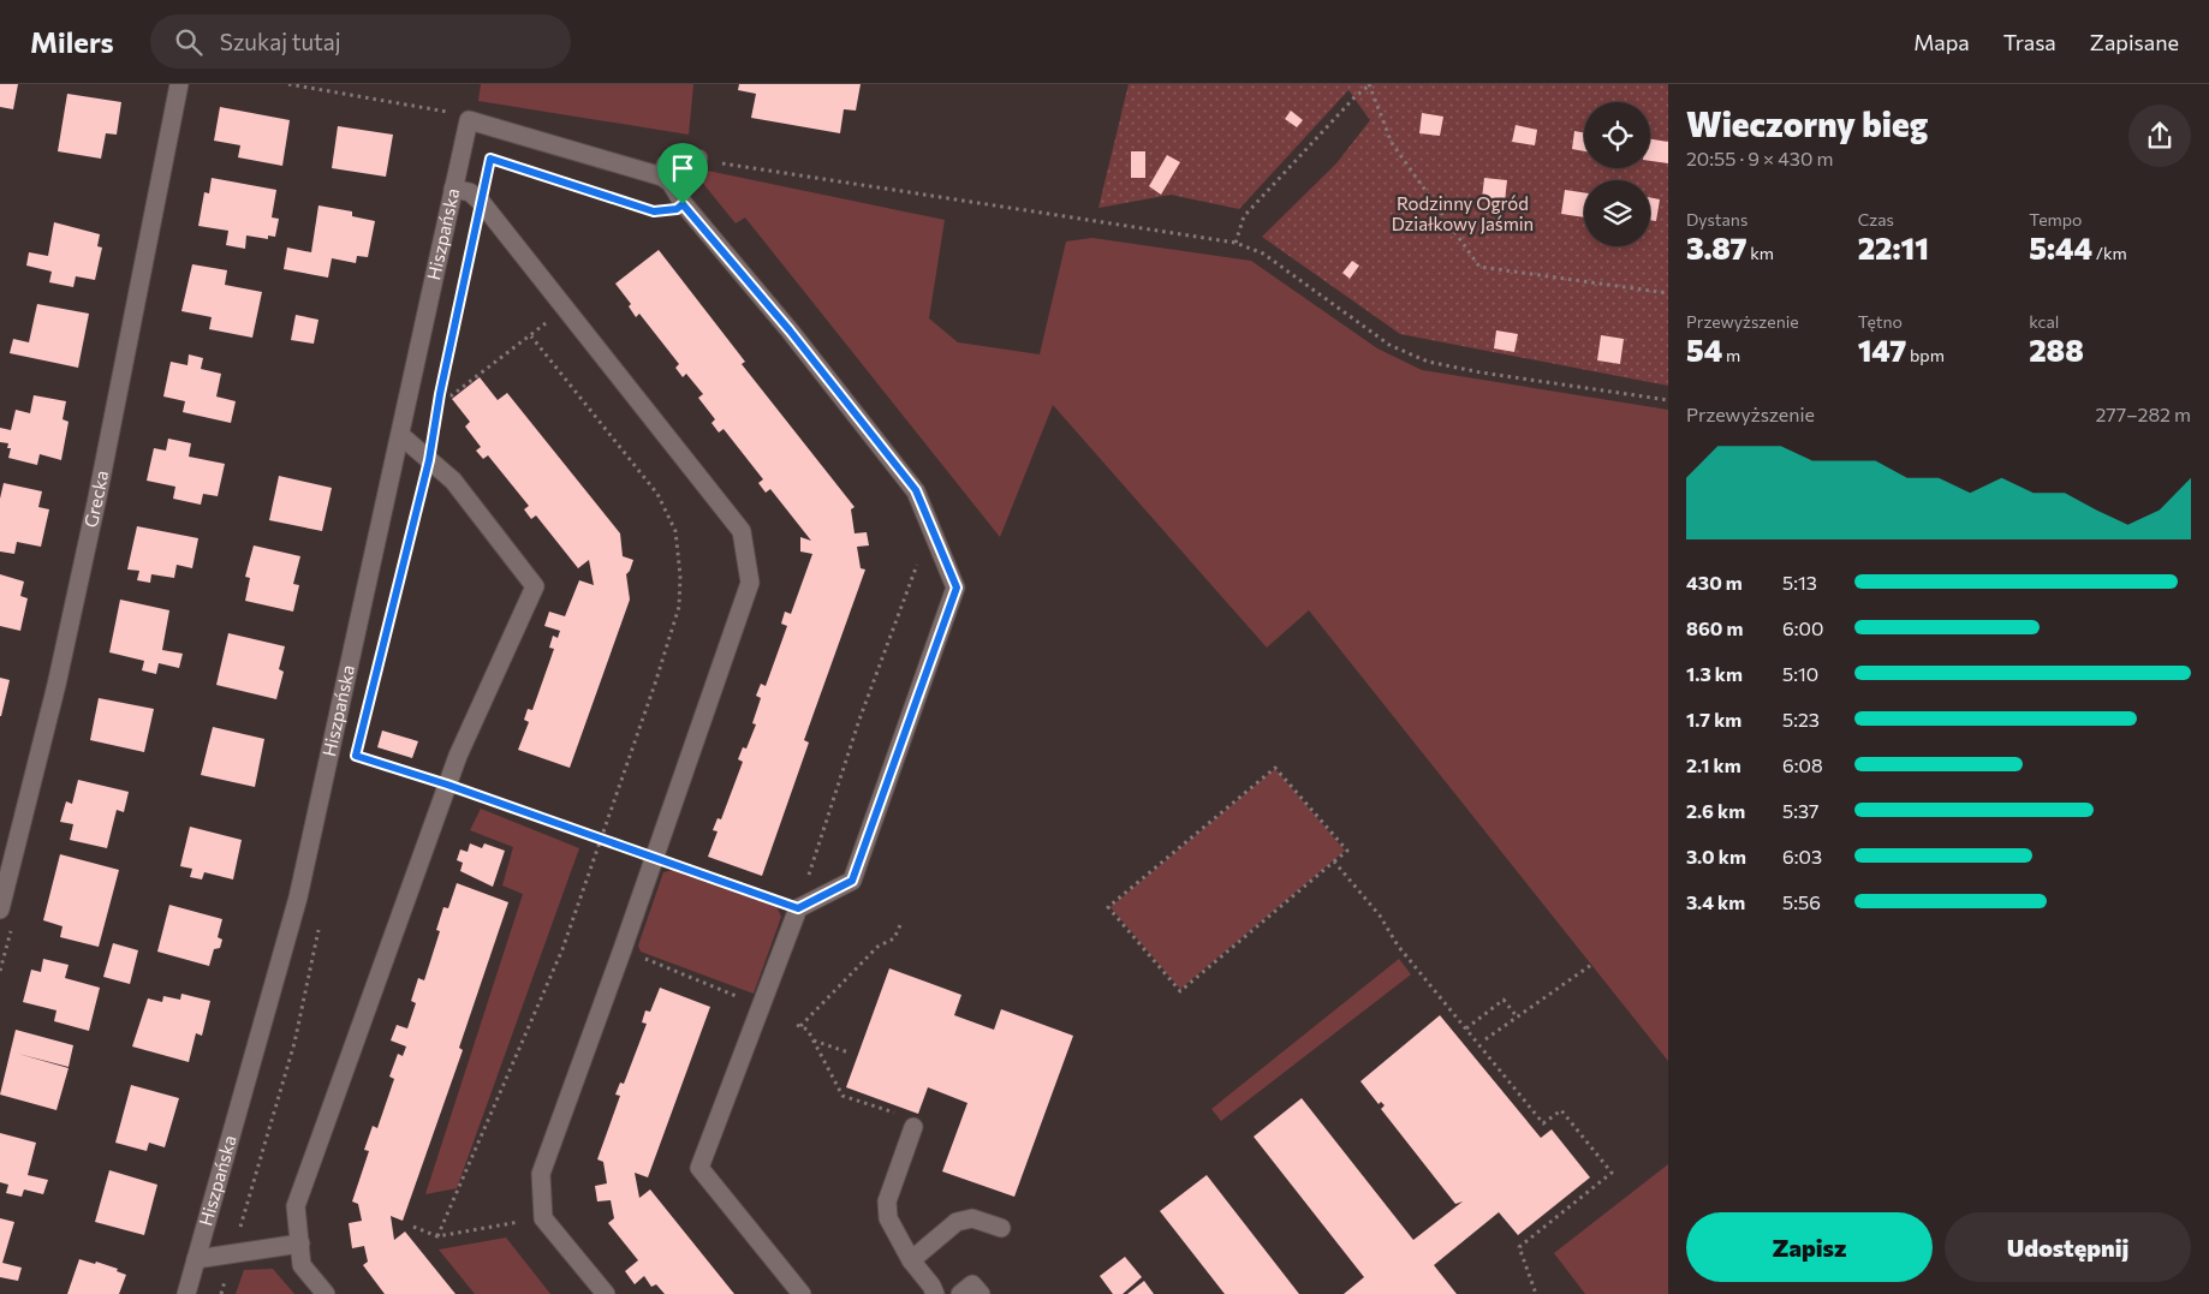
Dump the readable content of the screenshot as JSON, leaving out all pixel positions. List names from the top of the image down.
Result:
{
  "streets": {
    "street": ["Hiszpańska", "Grecka"]
  },
  "parks": ["Rodzinny Ogród Działkowy Jaśmin"],
  "page": {
    "header": "Milers",
    "search": "Szukaj tutaj",
    "nav": ["Mapa", "Trasa", "Zapisane"],
    "heading": ["Wieczorny bieg", "20:55 · 9 × 430 m"],
    "stats": [
      ["Dystans", "3.87 km"],
      ["Czas", "22:11"],
      ["Tempo", "5:44 /km"],
      ["Przewyższenie", "54 m"],
      ["Tętno", "147 bpm"],
      ["kcal", "288"]
    ],
    "chart": ["Przewyższenie", "277–282 m"],
    "list": [
      {
        "name": "430 m",
        "note": "5:13"
      },
      {
        "name": "860 m",
        "note": "6:00"
      },
      {
        "name": "1.3 km",
        "note": "5:10"
      },
      {
        "name": "1.7 km",
        "note": "5:23"
      },
      {
        "name": "2.1 km",
        "note": "6:08"
      },
      {
        "name": "2.6 km",
        "note": "5:37"
      },
      {
        "name": "3.0 km",
        "note": "6:03"
      },
      {
        "name": "3.4 km",
        "note": "5:56"
      }
    ],
    "buttons": ["Zapisz", "Udostępnij"]
  }
}
